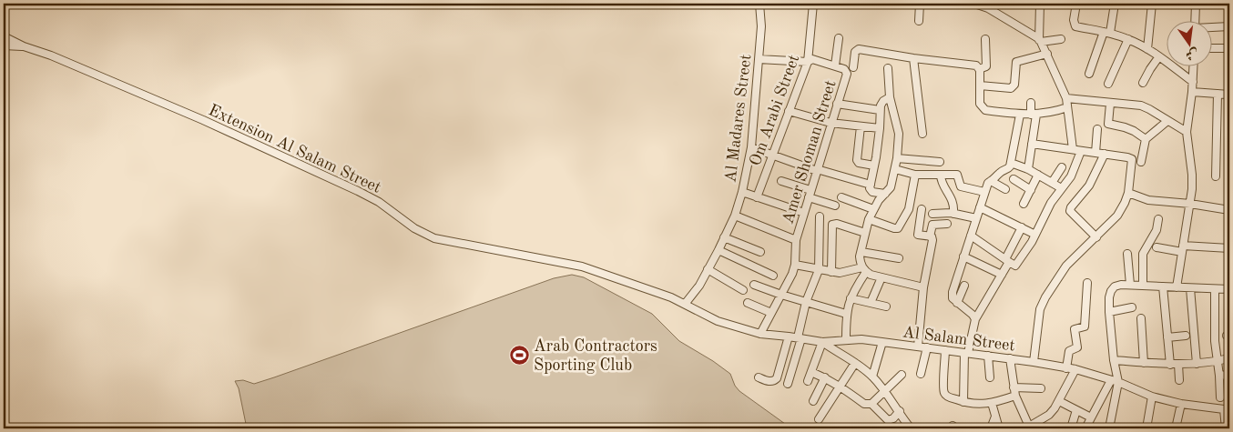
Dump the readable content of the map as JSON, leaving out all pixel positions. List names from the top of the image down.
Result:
{
  "streets": {
    "street": [
      "Om Arabi Street",
      "Al Madares Street",
      "Extension Al Salam Street",
      "Amer Shoman Street",
      "Al Salam Street"
    ]
  },
  "crossings": [
    ["Al Madares Street", "Extension Al Salam Street"],
    ["Al Madares Street", "Al Salam Street"],
    ["Extension Al Salam Street", "Al Salam Street"]
  ],
  "places": {
    "sports": ["Arab Contractors Sporting Club"]
  },
  "north": "bottom"
}
